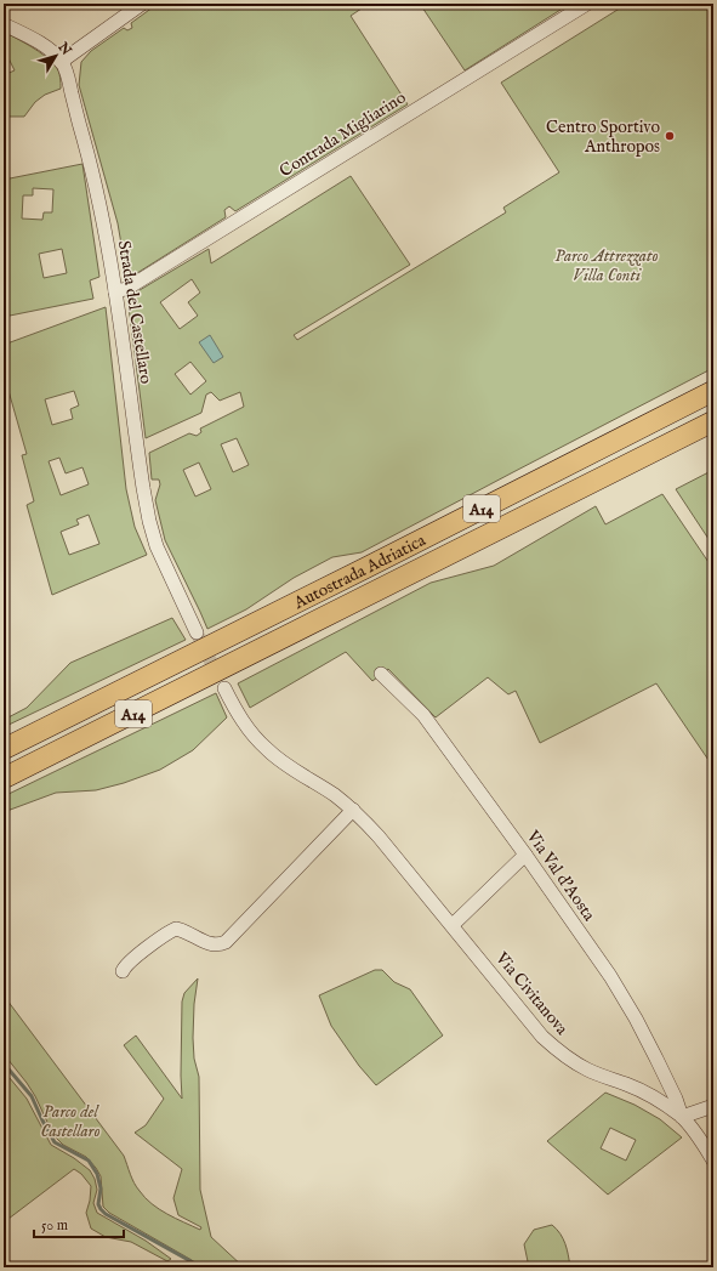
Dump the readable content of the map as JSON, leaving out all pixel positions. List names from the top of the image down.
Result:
{
  "streets": {
    "highway": ["A14", "Autostrada Adriatica"],
    "street": [
      "Contrada Migliarino",
      "Strada del Castellaro",
      "Via Val d'Aosta",
      "Via Civitanova"
    ]
  },
  "crossings": [
    ["Contrada Migliarino", "Strada del Castellaro"],
    ["Via Val d'Aosta", "Via Civitanova"]
  ],
  "parks": ["Parco Attrezzato Villa Conti", "Parco del Castellaro"],
  "places": ["Centro Sportivo Anthropos"],
  "scale_bar": "50 m",
  "north": "top right"
}
